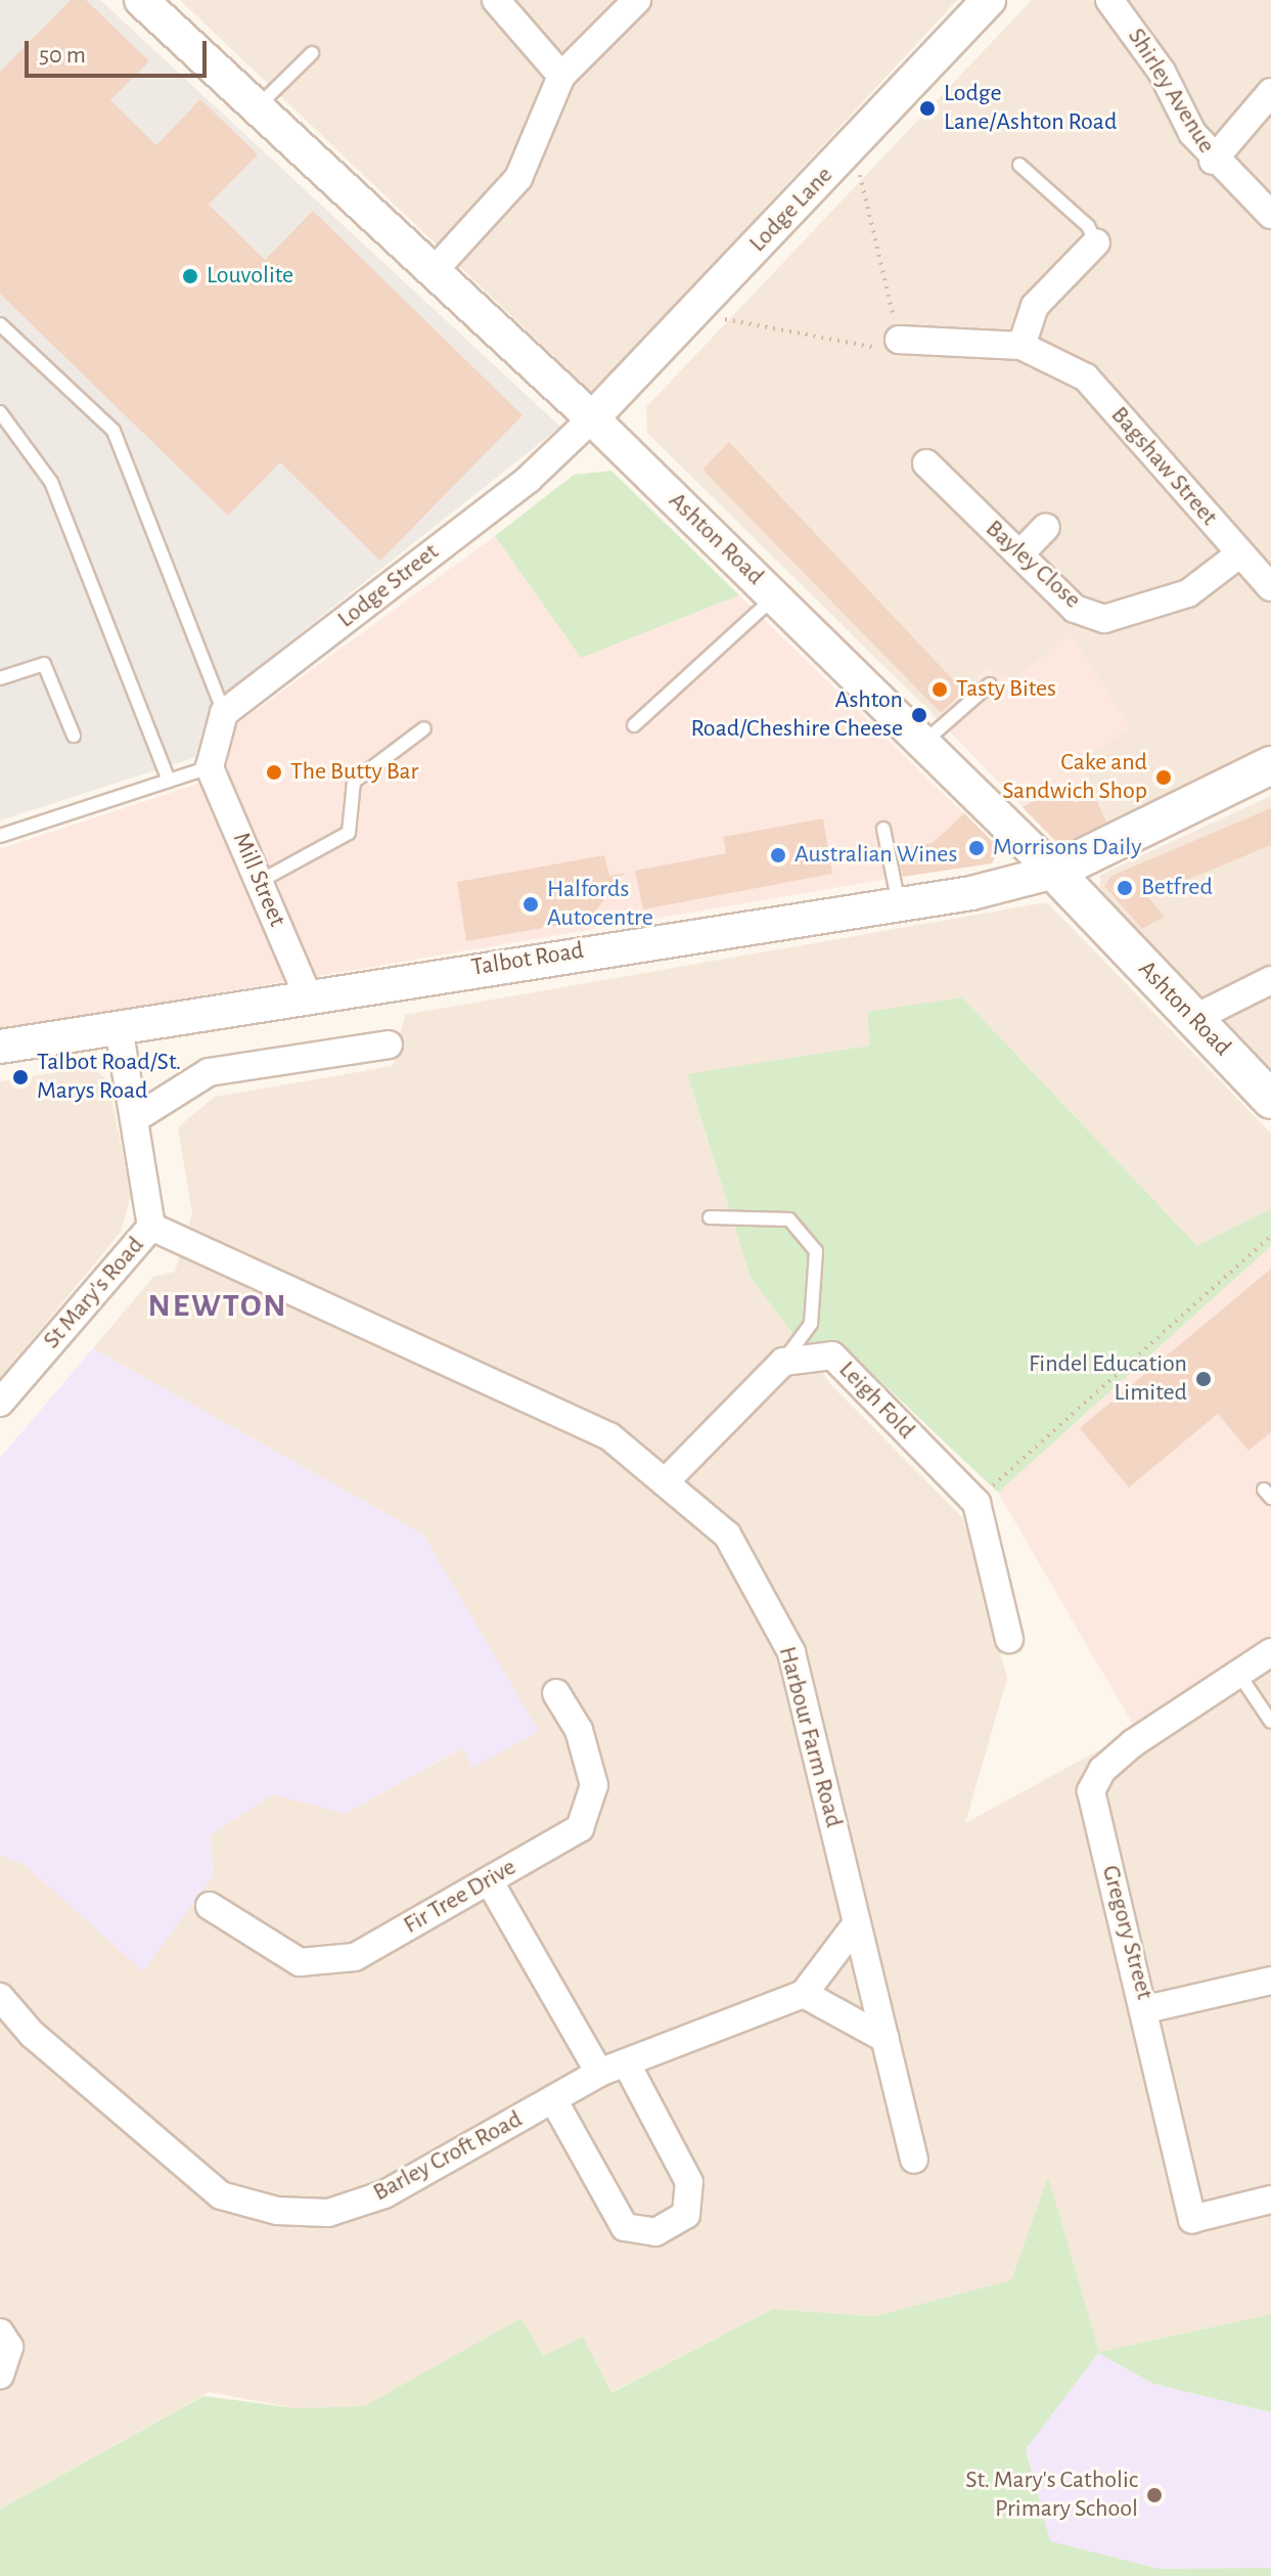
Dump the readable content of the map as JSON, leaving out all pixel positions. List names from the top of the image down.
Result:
{
  "streets": {
    "main road": ["Ashton Road"],
    "street": [
      "Shirley Avenue",
      "Lodge Lane",
      "Bagshaw Street",
      "Bayley Close",
      "Lodge Street",
      "Mill Street",
      "Talbot Road",
      "St Mary's Road",
      "Leigh Fold",
      "Harbour Farm Road",
      "Fir Tree Drive",
      "Gregory Street",
      "Barley Croft Road"
    ]
  },
  "crossings": [
    ["Lodge Lane", "Ashton Road"],
    ["Lodge Lane", "Lodge Street"],
    ["Bagshaw Street", "Bayley Close"],
    ["Ashton Road", "Lodge Street"],
    ["Ashton Road", "Talbot Road"],
    ["Mill Street", "Talbot Road"],
    ["Talbot Road", "St Mary's Road"],
    ["St Mary's Road", "Harbour Farm Road"]
  ],
  "districts": ["NEWTON"],
  "places": [
    "Lodge Lane/Ashton Road",
    "Louvolite",
    "Tasty Bites",
    "Ashton Road/Cheshire Cheese",
    "The Butty Bar",
    "Cake and Sandwich Shop",
    "Morrisons Daily",
    "Australian Wines",
    "Betfred",
    "Halfords Autocentre",
    "Talbot Road/St. Marys Road",
    "Findel Education Limited",
    "St. Mary's Catholic Primary School"
  ],
  "scale_bar": "50 m"
}
